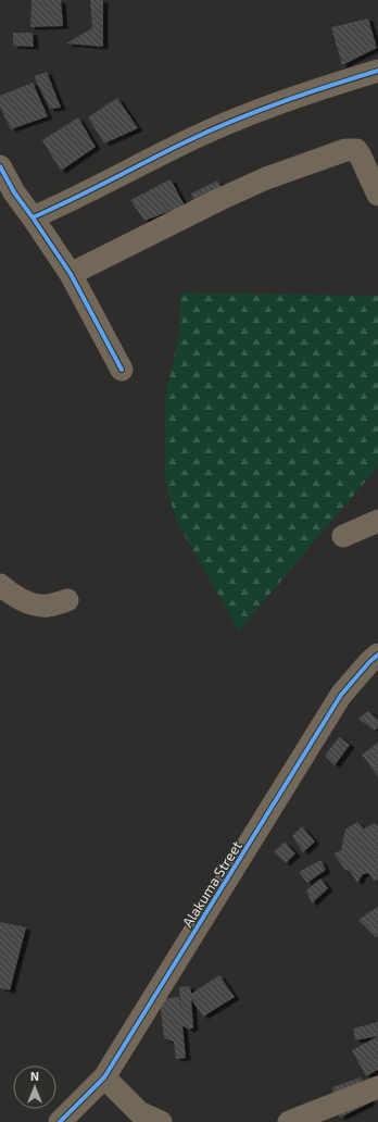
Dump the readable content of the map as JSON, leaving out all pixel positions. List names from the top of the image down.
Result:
{
  "streets": {
    "street": ["Alakuma Street"]
  },
  "north": "top"
}
